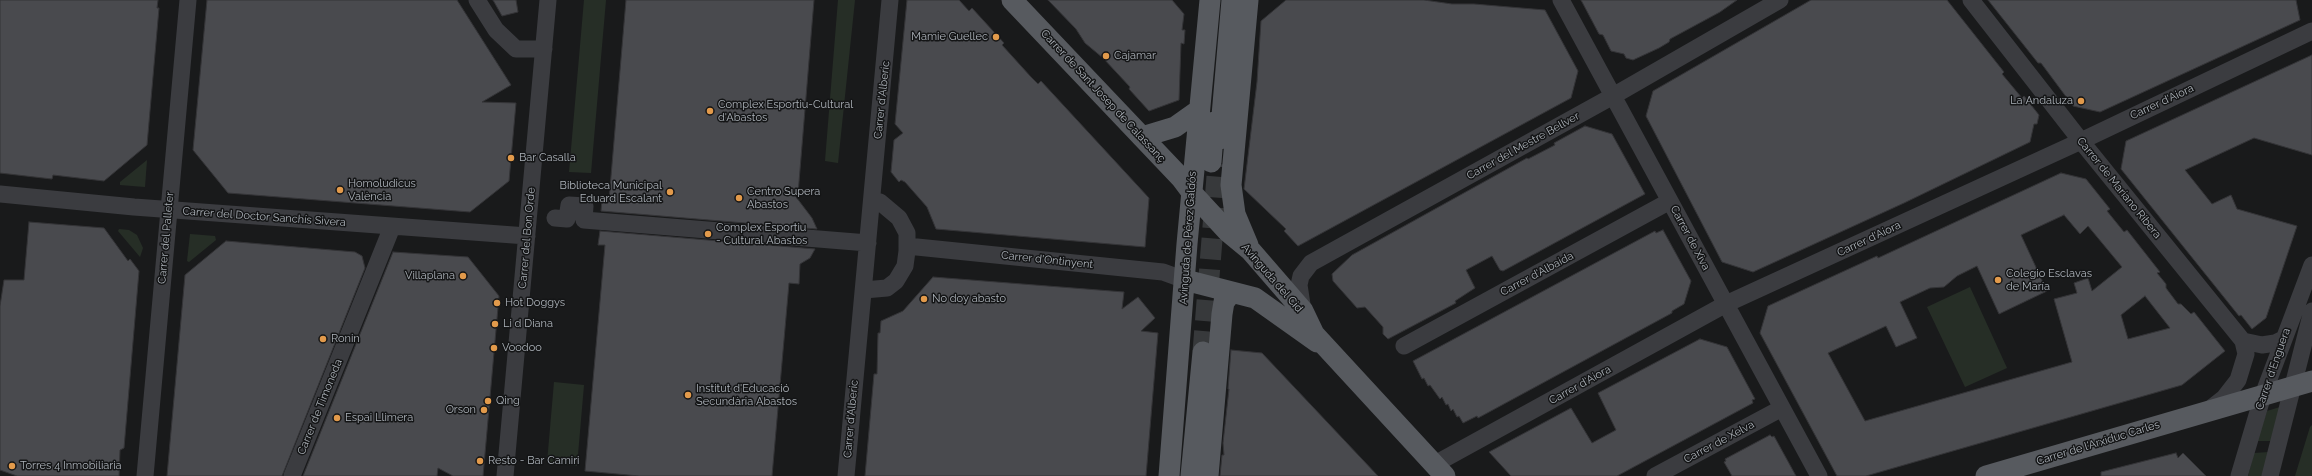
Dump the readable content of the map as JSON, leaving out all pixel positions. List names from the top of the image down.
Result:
{
  "streets": {
    "main road": [
      "Carrer de Sant Josep de Calassanç",
      "Avinguda de Pérez Galdós",
      "Avinguda del Cid",
      "Carrer de l'Arxiduc Carles"
    ],
    "street": [
      "Carrer d'Alberic",
      "Carrer d'Aiora",
      "Carrer del Mestre Bellver",
      "Carrer de Mariano Ribera",
      "Carrer del Doctor Sanchís Sivera",
      "Carrer del Palleter",
      "Carrer del Bon Orde",
      "Carrer de Xiva",
      "Carrer d'Ontinyent",
      "Carrer d'Albaida",
      "Carrer d'Enguera",
      "Carrer de Timoneda",
      "Carrer de Xelva"
    ]
  },
  "crossings": [
    ["Carrer de Sant Josep de Calassanç", "Avinguda de Pérez Galdós"],
    ["Carrer de Sant Josep de Calassanç", "Avinguda del Cid"],
    ["Carrer d'Aiora", "Carrer de Mariano Ribera"],
    ["Carrer d'Aiora", "Carrer de Xiva"],
    ["Carrer d'Aiora", "Avinguda del Cid"],
    ["Carrer del Mestre Bellver", "Carrer de Xiva"],
    ["Carrer del Mestre Bellver", "Avinguda del Cid"],
    ["Carrer de Mariano Ribera", "Carrer de l'Arxiduc Carles"],
    ["Carrer del Doctor Sanchís Sivera", "Carrer del Palleter"],
    ["Carrer del Doctor Sanchís Sivera", "Carrer del Bon Orde"],
    ["Carrer del Doctor Sanchís Sivera", "Carrer de Timoneda"],
    ["Avinguda de Pérez Galdós", "Carrer d'Ontinyent"],
    ["Avinguda de Pérez Galdós", "Avinguda del Cid"],
    ["Carrer de Xiva", "Carrer d'Albaida"],
    ["Carrer de Xiva", "Carrer de Xelva"],
    ["Carrer d'Ontinyent", "Avinguda del Cid"],
    ["Carrer d'Enguera", "Carrer de l'Arxiduc Carles"]
  ],
  "places": [
    "Mamie Guellec",
    "Cajamar",
    "La Andaluza",
    "Complex Esportiu-Cultural d'Abastos",
    "Bar Casalla",
    "Homoludicus València",
    "Biblioteca Municipal Eduard Escalant",
    "Centro Supera Abastos",
    "Complex Esportiu - Cultural Abastos",
    "Villaplana",
    "Colegio Esclavas de María",
    "No doy abasto",
    "Hot Doggys",
    "Li d Diana",
    "Ronin",
    "Voodoo",
    "Institut d'Educació Secundària Abastos",
    "Qing",
    "Orson",
    "Espai Llimera",
    "Resto - Bar Camiri",
    "Torres 4 Inmobiliaria"
  ]
}
